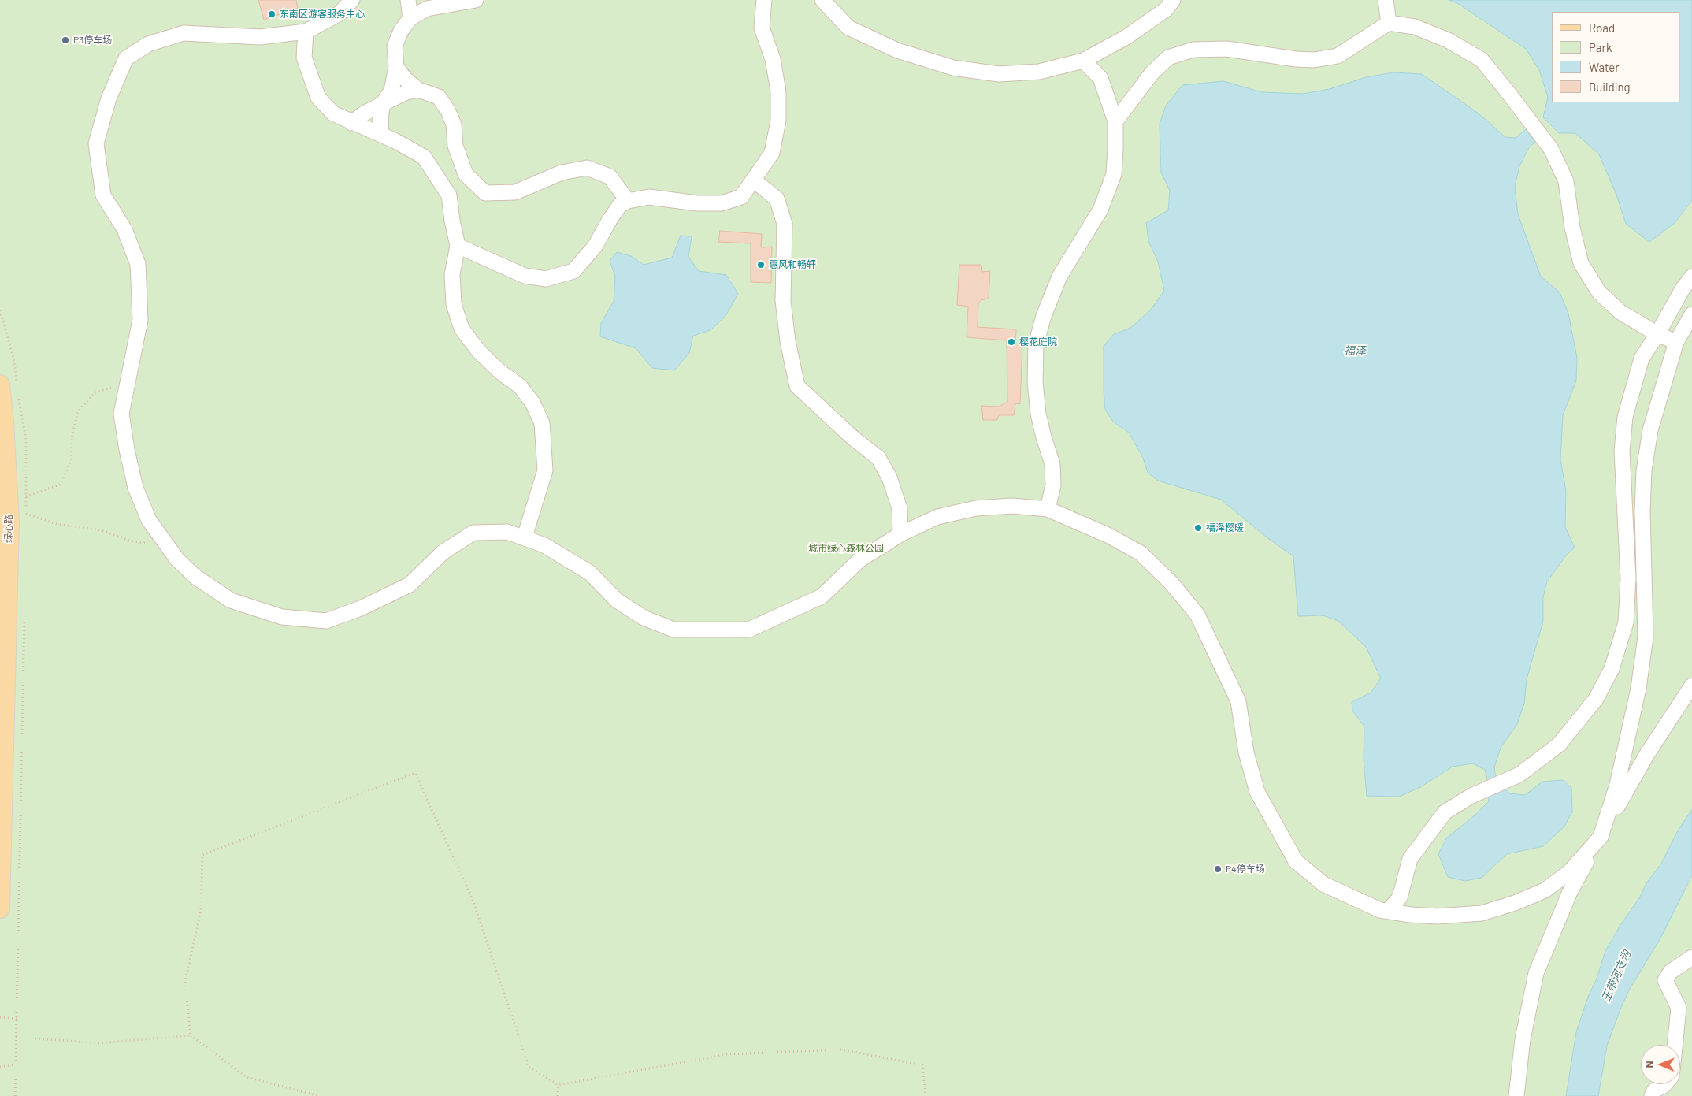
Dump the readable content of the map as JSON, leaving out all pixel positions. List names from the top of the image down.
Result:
{
  "streets": {
    "main road": ["绿心路"]
  },
  "water": ["福泽", "玉带河支沟"],
  "parks": ["城市绿心森林公园"],
  "places": [
    "东南区游客服务中心",
    "P3停车场",
    "惠风和畅轩",
    "樱花庭院",
    "福泽樱暖",
    "P4停车场"
  ],
  "legend": [
    "Road",
    "Park",
    "Water",
    "Building"
  ],
  "north": "left"
}
